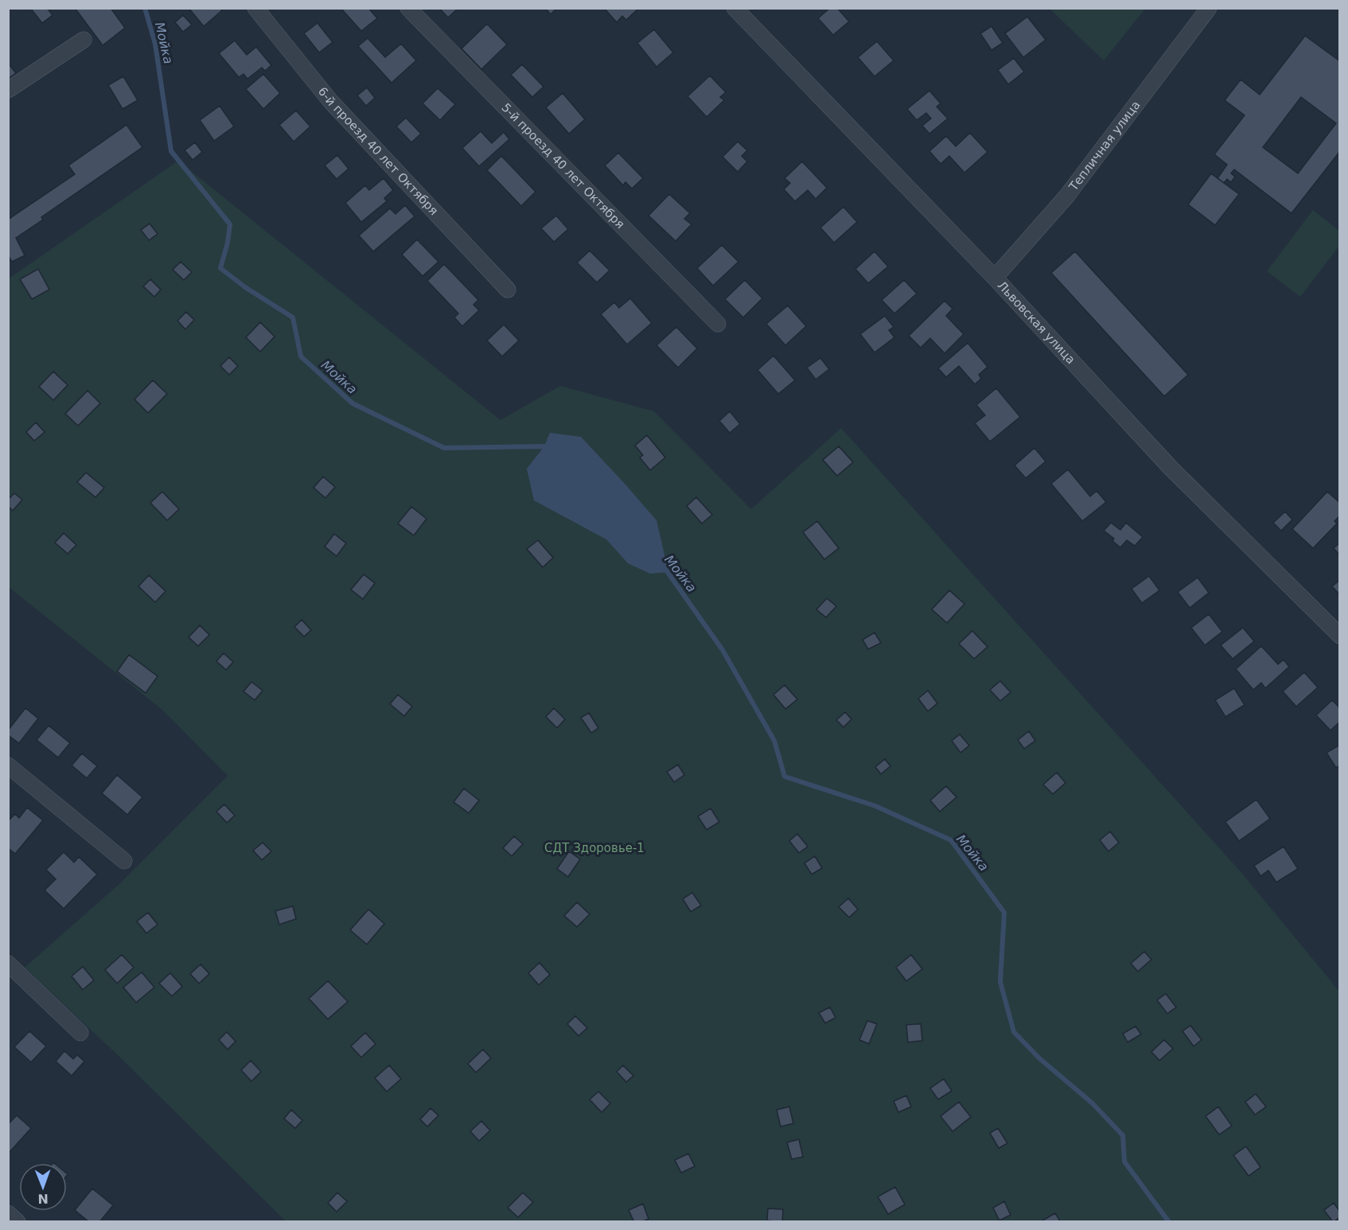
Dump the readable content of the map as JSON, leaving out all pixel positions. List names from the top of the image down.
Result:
{
  "streets": {
    "street": [
      "Тепличная улица",
      "6-й проезд 40 лет Октября",
      "5-й проезд 40 лет Октября",
      "Львовская улица"
    ]
  },
  "crossings": [
    ["Тепличная улица", "Львовская улица"]
  ],
  "water": ["Мойка"],
  "parks": ["СДТ Здоровье-1"],
  "north": "bottom"
}
